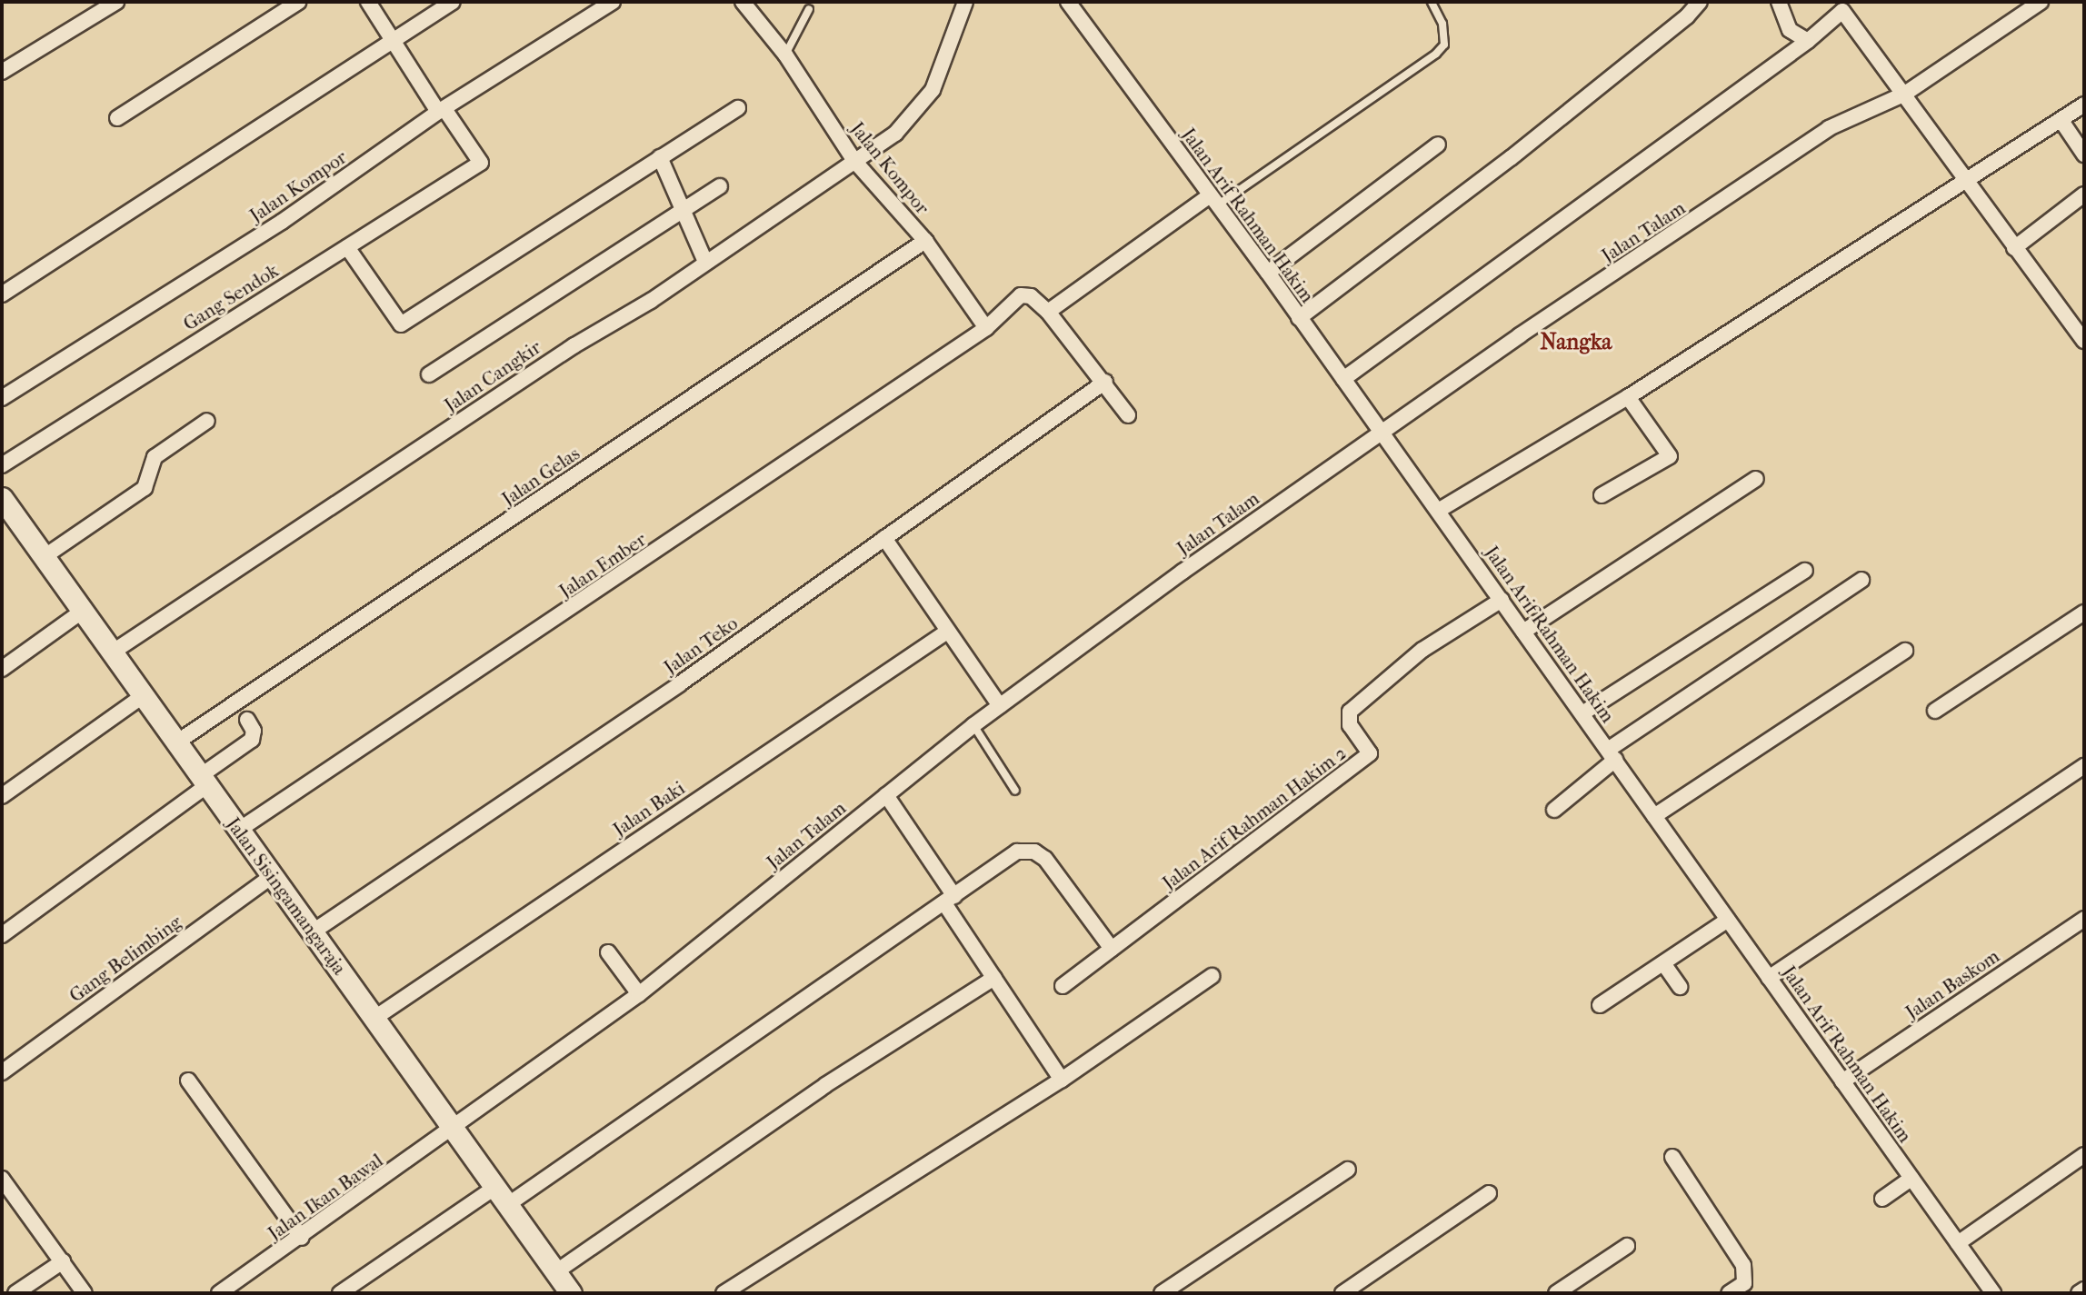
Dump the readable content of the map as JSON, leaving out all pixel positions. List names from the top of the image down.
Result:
{
  "streets": {
    "street": [
      "Jalan Kompor",
      "Jalan Arif Rahman Hakim",
      "Jalan Talam",
      "Gang Sendok",
      "Jalan Cangkir",
      "Jalan Gelas",
      "Jalan Ember",
      "Jalan Teko",
      "Jalan Baki",
      "Jalan Arif Rahman Hakim 2",
      "Jalan Sisingamangaraja",
      "Gang Belimbing",
      "Jalan Baskom",
      "Jalan Ikan Bawal"
    ]
  },
  "crossings": [
    ["Jalan Kompor", "Gang Sendok"],
    ["Jalan Kompor", "Jalan Cangkir"],
    ["Jalan Kompor", "Jalan Gelas"],
    ["Jalan Kompor", "Jalan Ember"],
    ["Jalan Arif Rahman Hakim", "Jalan Talam"],
    ["Jalan Arif Rahman Hakim", "Jalan Arif Rahman Hakim 2"],
    ["Jalan Arif Rahman Hakim", "Jalan Baskom"],
    ["Jalan Talam", "Jalan Sisingamangaraja"],
    ["Jalan Talam", "Jalan Ikan Bawal"],
    ["Jalan Cangkir", "Jalan Sisingamangaraja"],
    ["Jalan Gelas", "Jalan Sisingamangaraja"],
    ["Jalan Ember", "Jalan Teko"],
    ["Jalan Ember", "Jalan Sisingamangaraja"],
    ["Jalan Teko", "Jalan Sisingamangaraja"],
    ["Jalan Baki", "Jalan Sisingamangaraja"],
    ["Jalan Sisingamangaraja", "Gang Belimbing"],
    ["Jalan Sisingamangaraja", "Jalan Ikan Bawal"]
  ],
  "districts": ["Nangka"]
}
